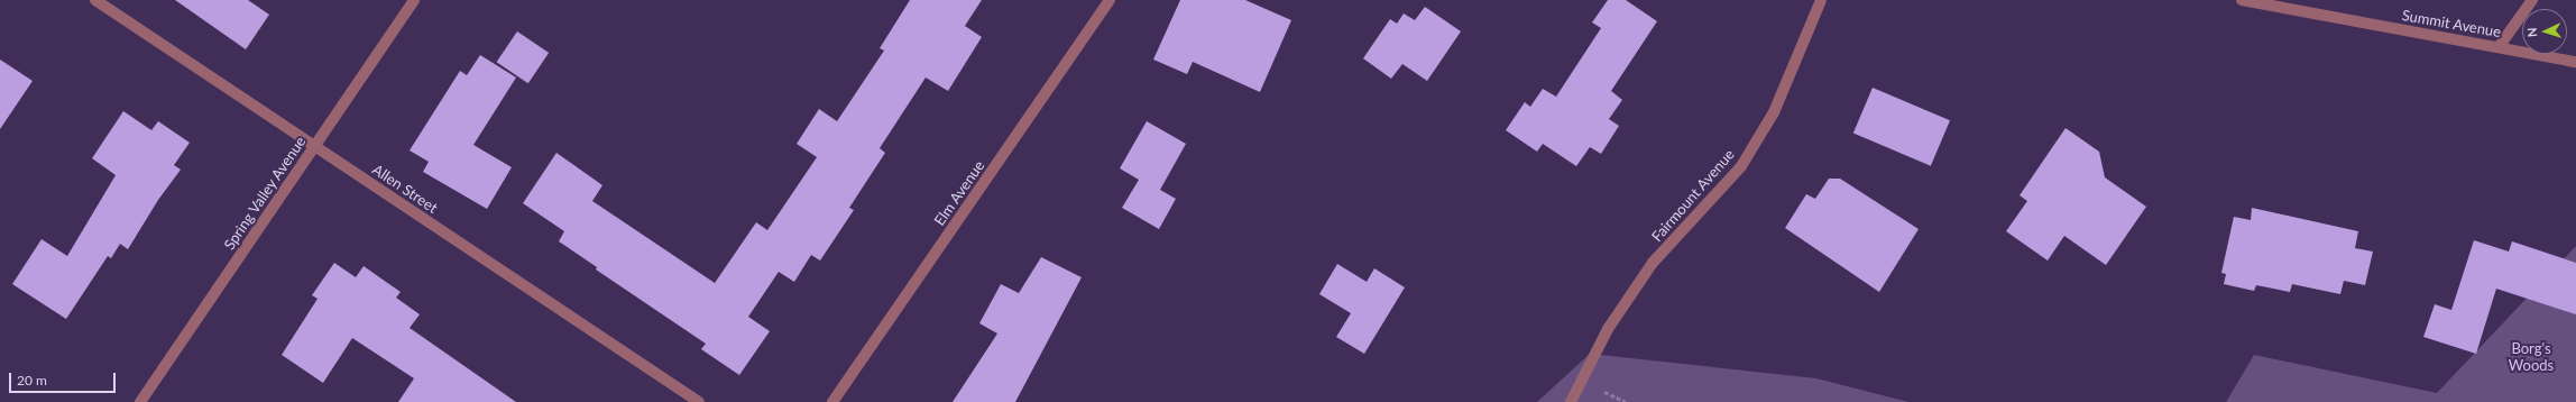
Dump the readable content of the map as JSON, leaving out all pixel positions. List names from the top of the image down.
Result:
{
  "streets": {
    "street": [
      "Summit Avenue",
      "Allen Street",
      "Spring Valley Avenue",
      "Elm Avenue",
      "Fairmount Avenue"
    ]
  },
  "crossings": [
    ["Allen Street", "Spring Valley Avenue"]
  ],
  "parks": ["Borg's Woods"],
  "scale_bar": "20 m",
  "north": "left"
}
